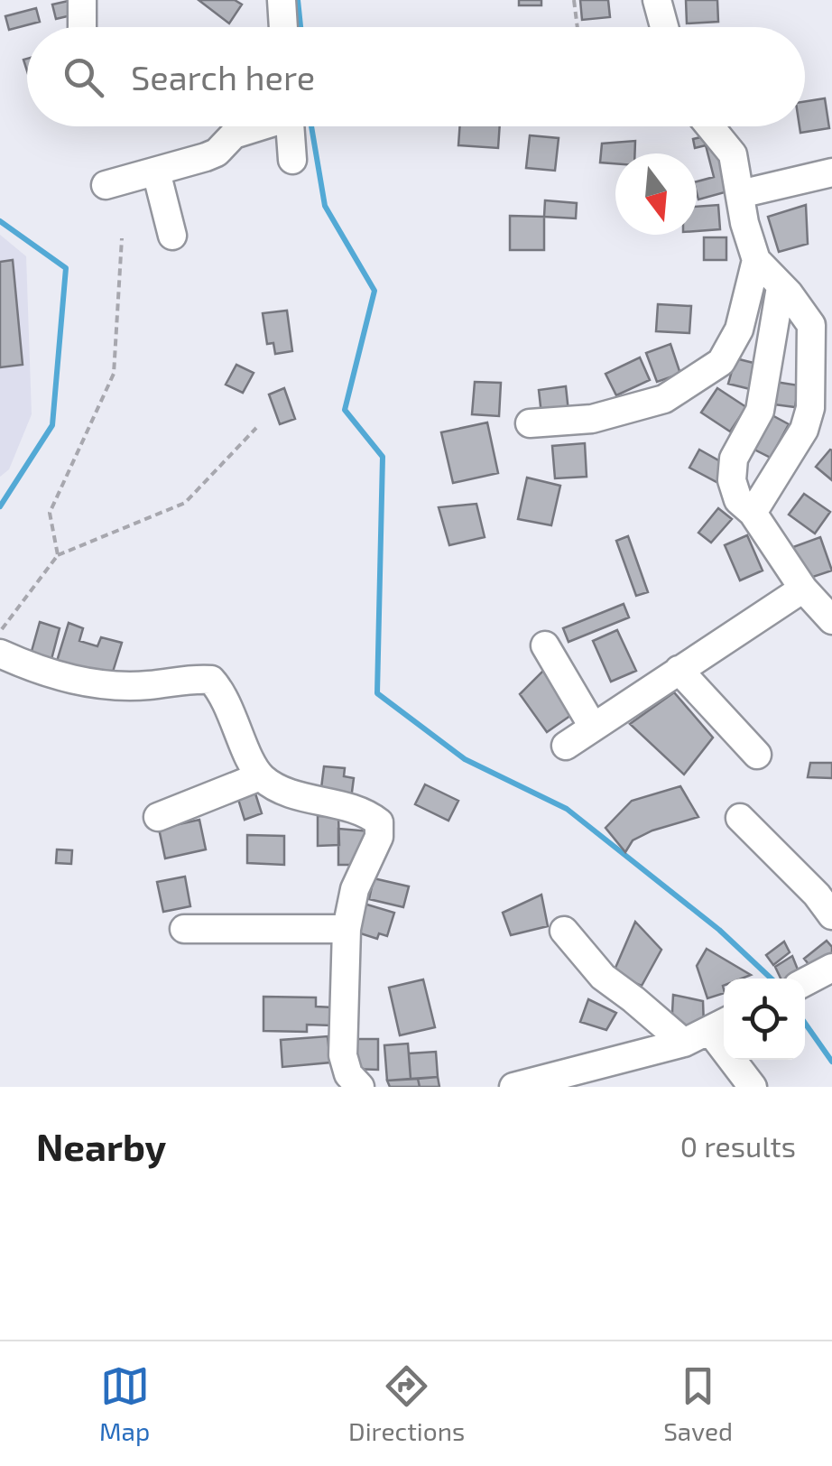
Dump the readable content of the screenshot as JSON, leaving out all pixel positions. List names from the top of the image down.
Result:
{
  "north": "bottom",
  "page": {
    "search": "Search here",
    "heading": ["Nearby", "0 results"],
    "nav": ["Map", "Directions", "Saved"]
  }
}
